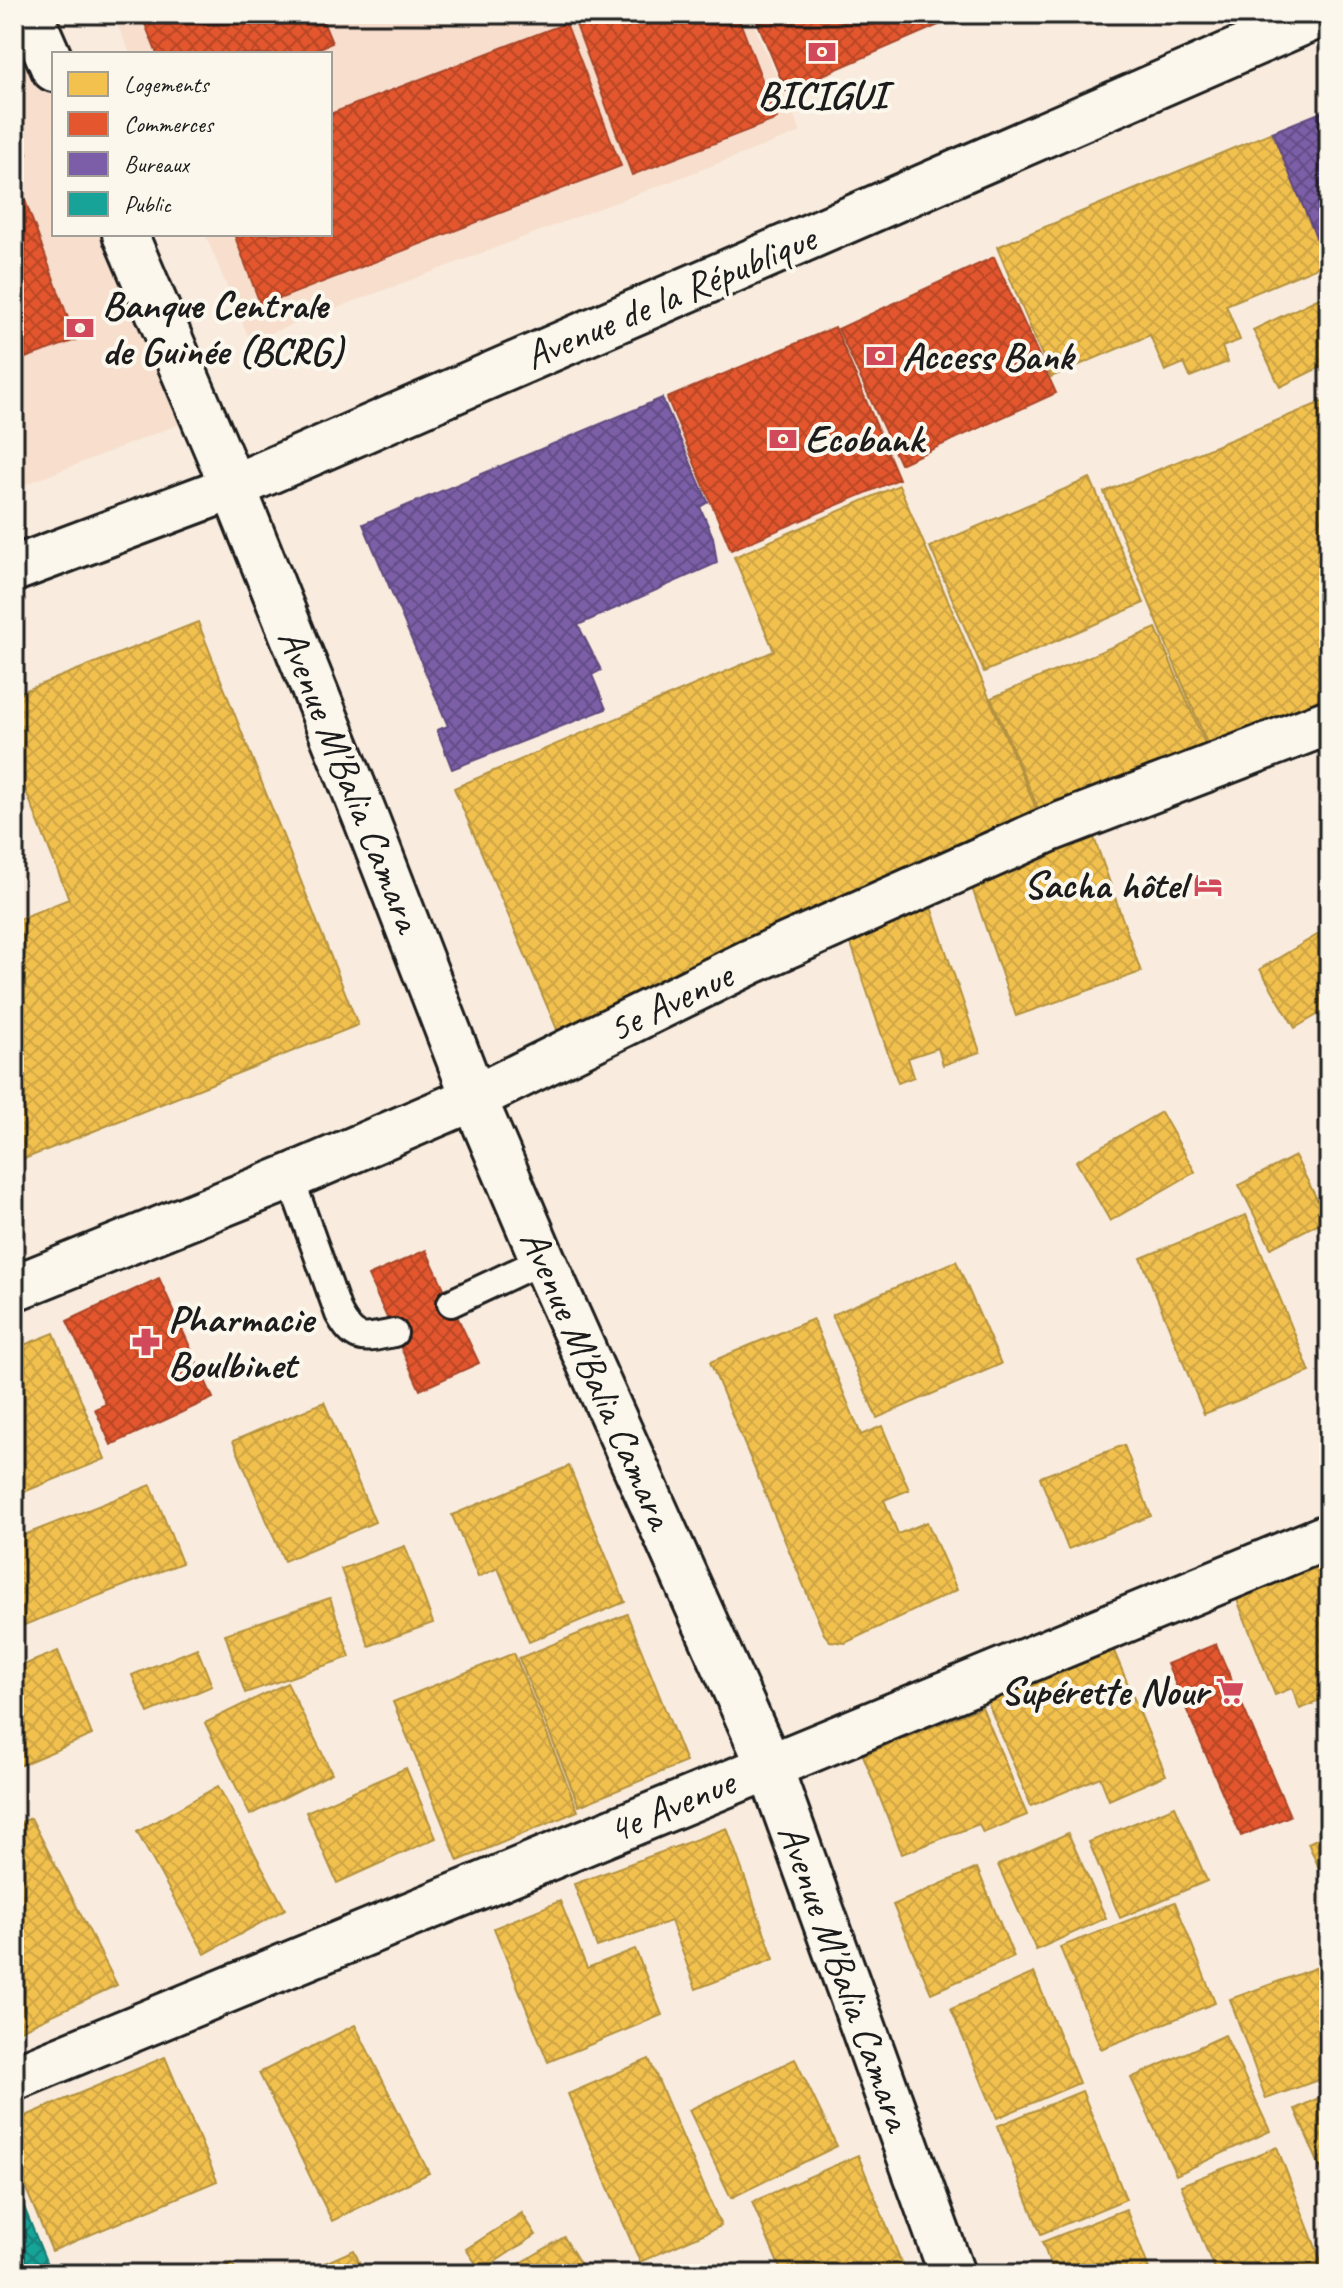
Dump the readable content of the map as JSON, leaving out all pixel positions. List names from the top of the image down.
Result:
{
  "streets": {
    "street": [
      "Avenue de la République",
      "Avenue M'Balia Camara",
      "5e Avenue",
      "4e Avenue"
    ]
  },
  "crossings": [
    ["Avenue de la République", "Avenue M'Balia Camara"],
    ["Avenue M'Balia Camara", "5e Avenue"],
    ["Avenue M'Balia Camara", "4e Avenue"]
  ],
  "places": {
    "bank": [
      "BICIGUI",
      "Banque Centrale de Guinée (BCRG)",
      "Access Bank",
      "Ecobank"
    ],
    "hotel": ["Sacha hôtel"],
    "pharmacy": ["Pharmacie Boulbinet"],
    "supermarket": ["Supérette Nour"]
  },
  "legend": [
    "Logements",
    "Commerces",
    "Bureaux",
    "Public"
  ]
}
